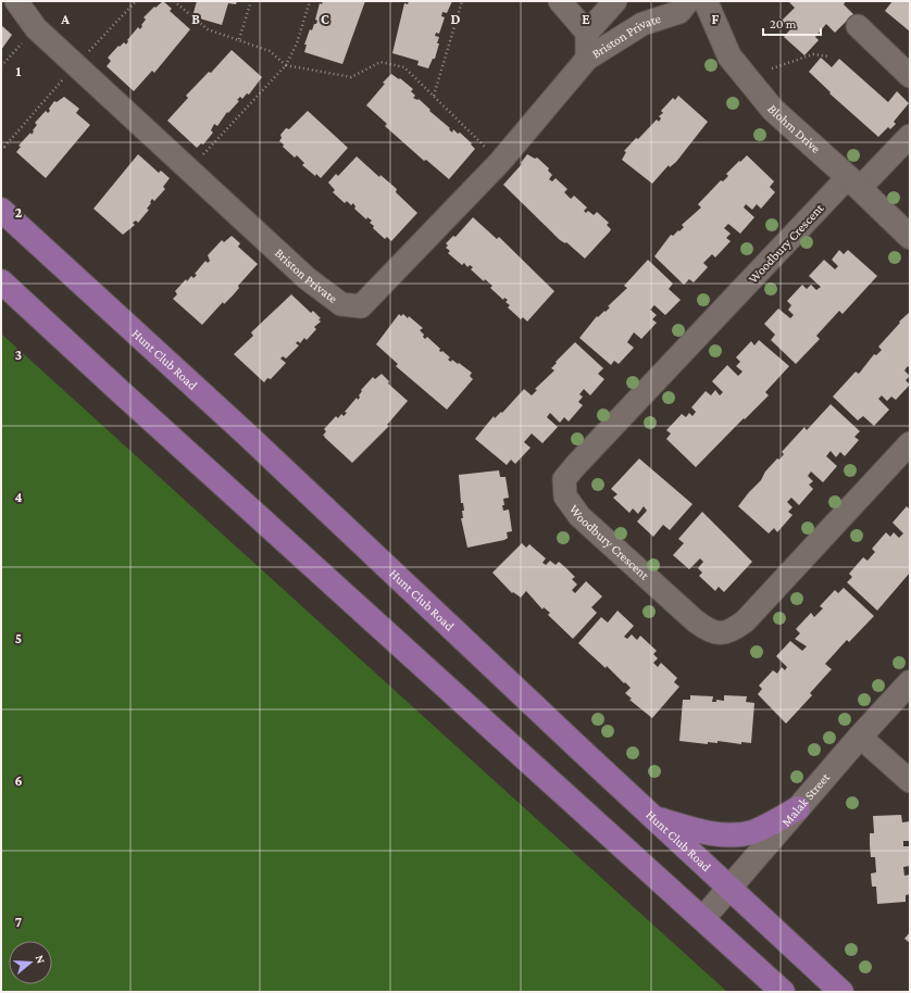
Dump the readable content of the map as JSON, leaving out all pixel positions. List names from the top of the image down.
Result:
{
  "streets": {
    "main road": ["Hunt Club Road"],
    "street": [
      "Briston Private",
      "Blohm Drive",
      "Woodbury Crescent",
      "Malak Street"
    ]
  },
  "crossings": [
    ["Blohm Drive", "Woodbury Crescent"],
    ["Hunt Club Road", "Malak Street"]
  ],
  "scale_bar": "20 m",
  "north": "right",
  "grid": {
    "columns": [
      "A",
      "B",
      "C",
      "D",
      "E",
      "F"
    ],
    "rows": [
      "1",
      "2",
      "3",
      "4",
      "5",
      "6",
      "7"
    ]
  }
}
